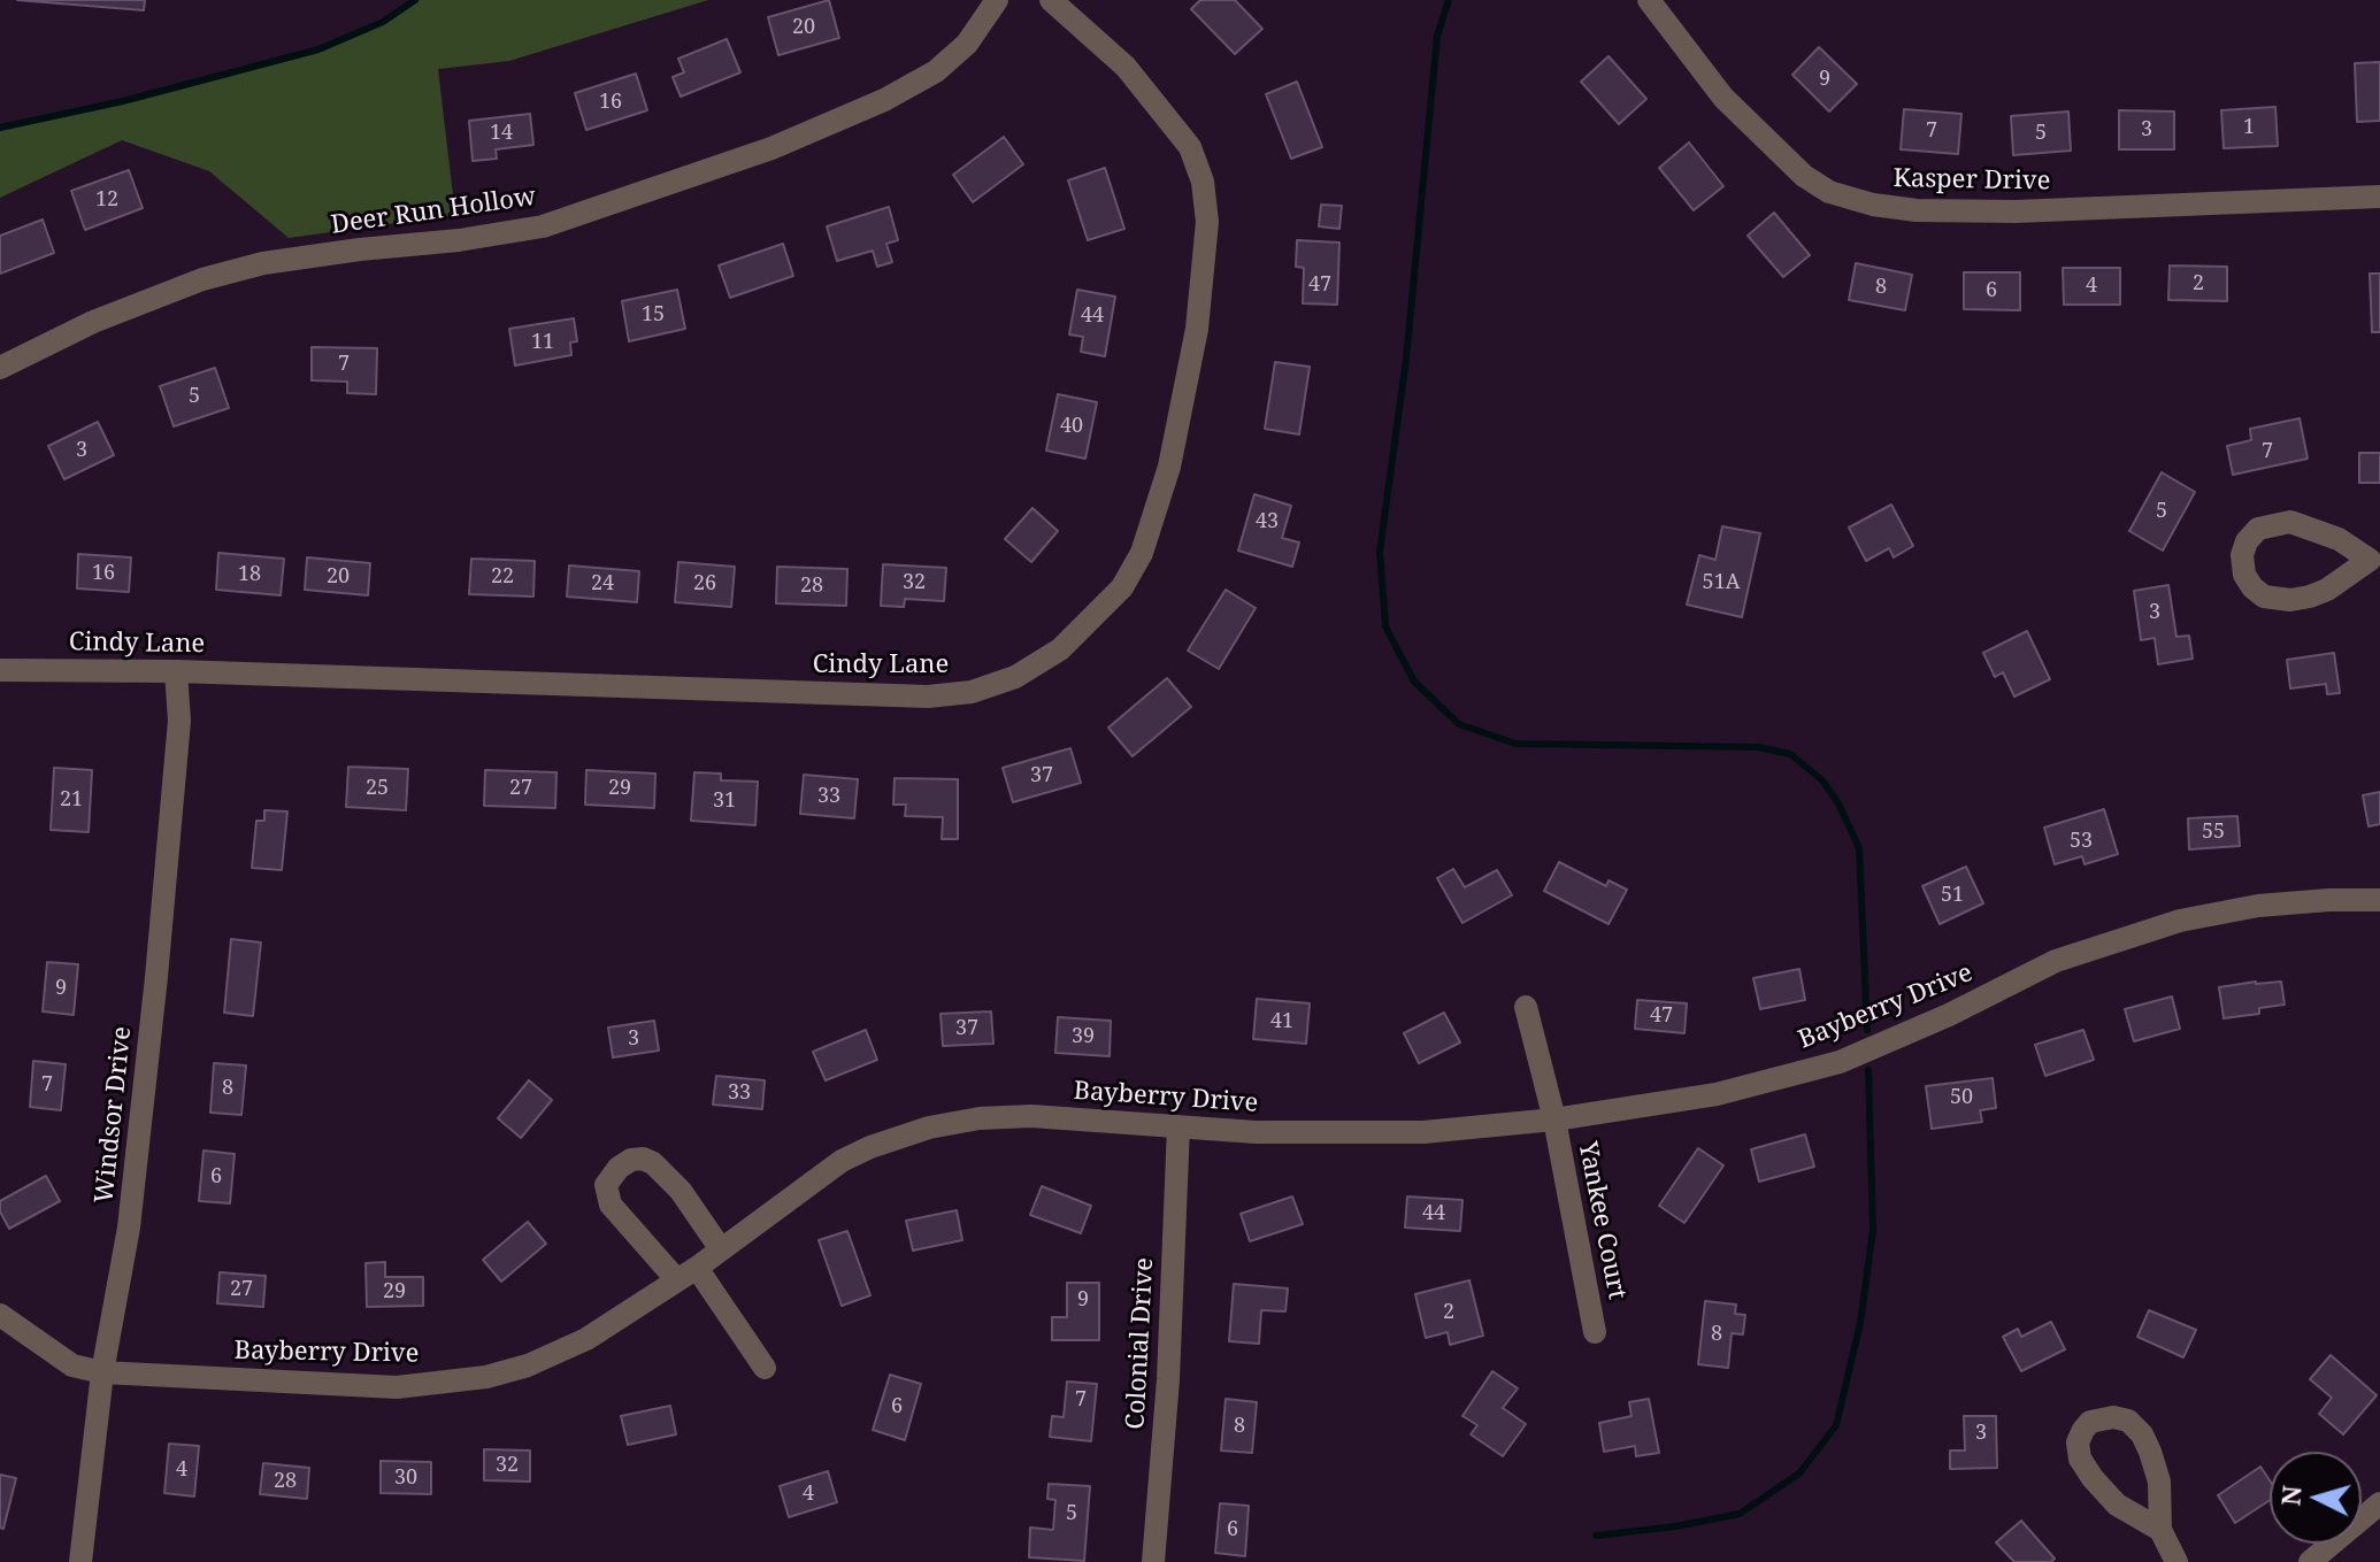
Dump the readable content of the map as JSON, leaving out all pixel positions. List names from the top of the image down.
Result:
{
  "streets": {
    "street": [
      "Kasper Drive",
      "Deer Run Hollow",
      "Cindy Lane",
      "Bayberry Drive",
      "Windsor Drive",
      "Yankee Court",
      "Colonial Drive"
    ]
  },
  "crossings": [
    ["Cindy Lane", "Windsor Drive"],
    ["Bayberry Drive", "Windsor Drive"],
    ["Bayberry Drive", "Yankee Court"],
    ["Bayberry Drive", "Colonial Drive"]
  ],
  "house_numbers": [
    "20",
    "9",
    "16",
    "1",
    "3",
    "7",
    "14",
    "5",
    "12",
    "2",
    "47",
    "4",
    "8",
    "6",
    "15",
    "44",
    "11",
    "7",
    "5",
    "40",
    "3",
    "7",
    "5",
    "43",
    "16",
    "18",
    "20",
    "22",
    "32",
    "51A",
    "24",
    "26",
    "28",
    "3",
    "37",
    "25",
    "27",
    "29",
    "33",
    "21",
    "31",
    "55",
    "53",
    "51",
    "9",
    "47",
    "41",
    "37",
    "39",
    "3",
    "7",
    "8",
    "33",
    "50",
    "6",
    "44",
    "27",
    "29",
    "9",
    "2",
    "8",
    "7",
    "6",
    "8",
    "3",
    "32",
    "4",
    "30",
    "28",
    "4",
    "5",
    "6"
  ],
  "north": "left"
}
